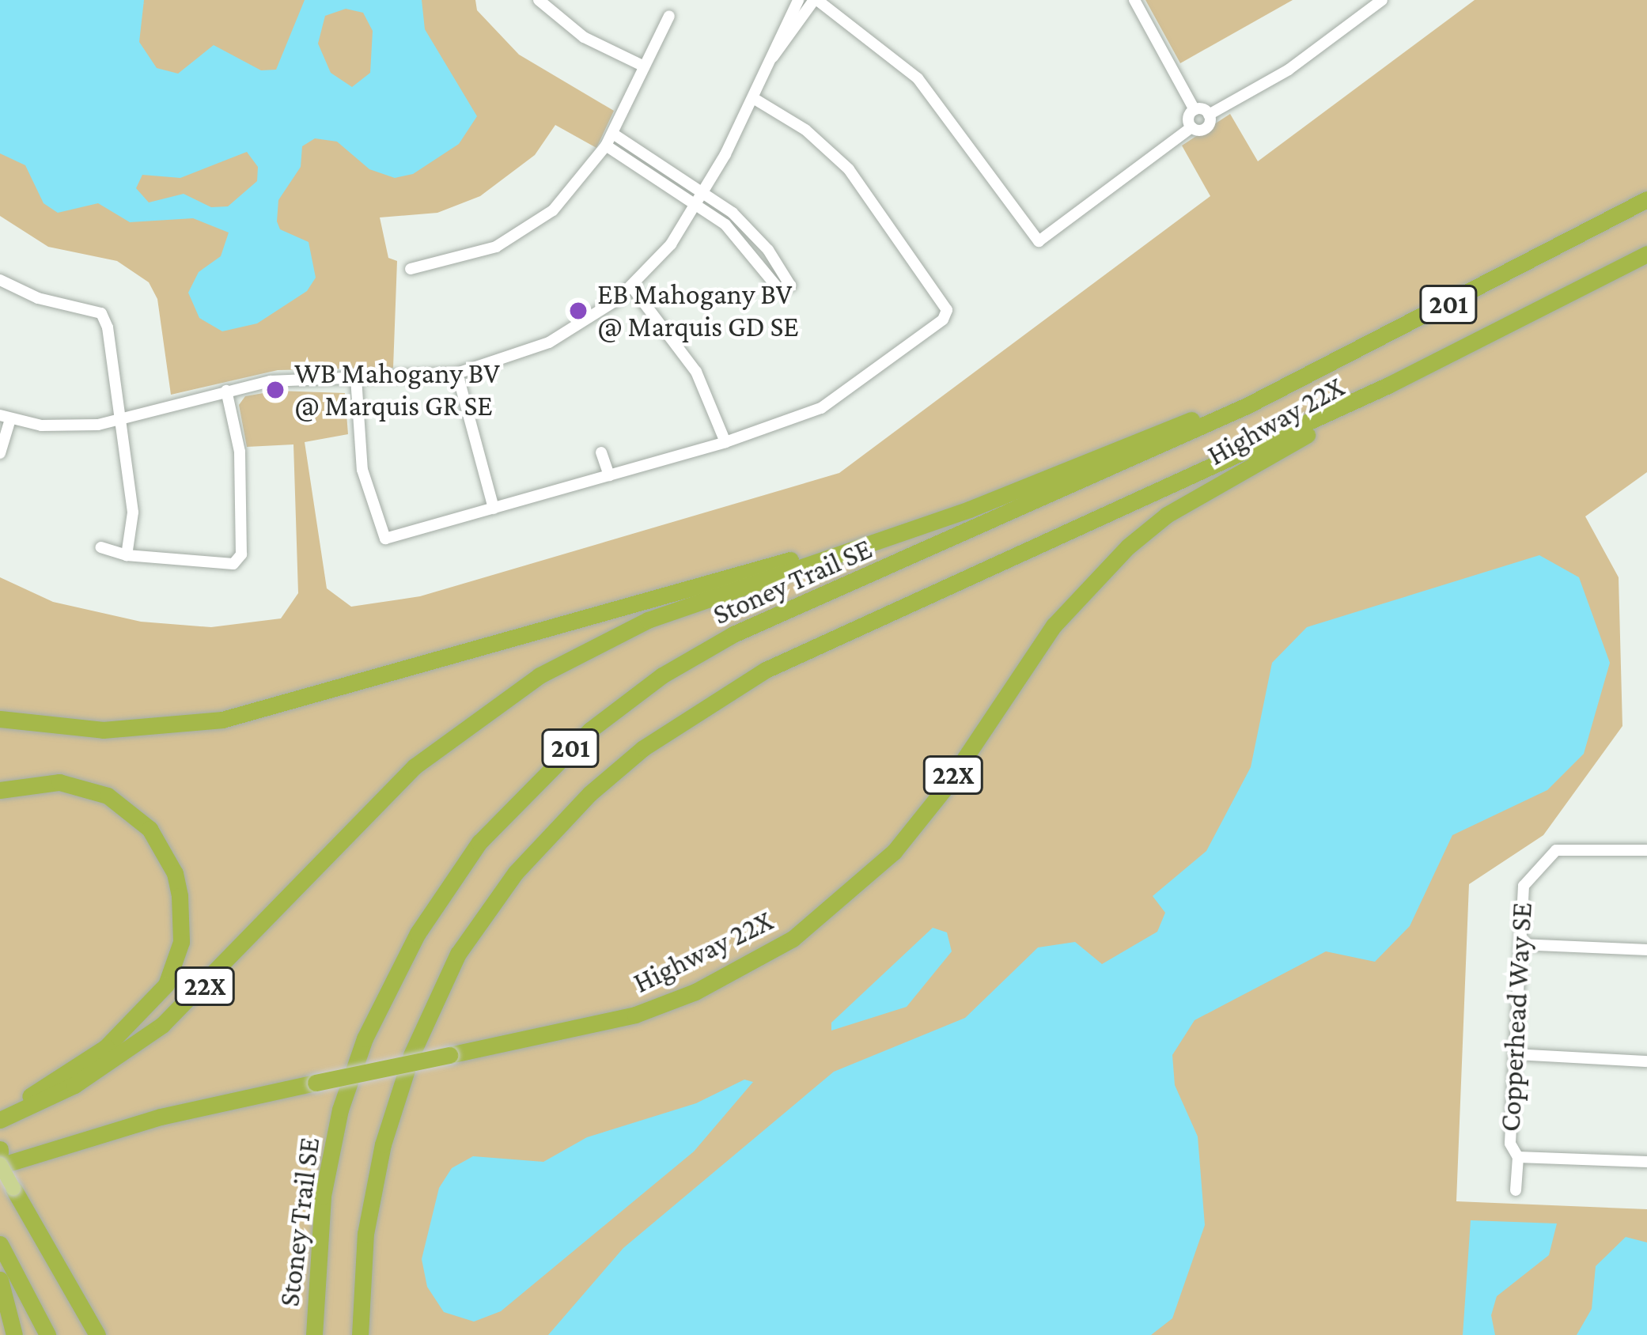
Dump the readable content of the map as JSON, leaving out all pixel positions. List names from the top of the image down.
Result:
{
  "streets": {
    "highway": [
      "201",
      "Highway 22X",
      "Stoney Trail SE",
      "22X"
    ],
    "street": ["Copperhead Way SE"]
  },
  "crossings": [
    ["201", "Highway 22X"],
    ["Highway 22X", "Stoney Trail SE"]
  ],
  "places": ["EB Mahogany BV @ Marquis GD SE", "WB Mahogany BV @ Marquis GR SE"]
}
